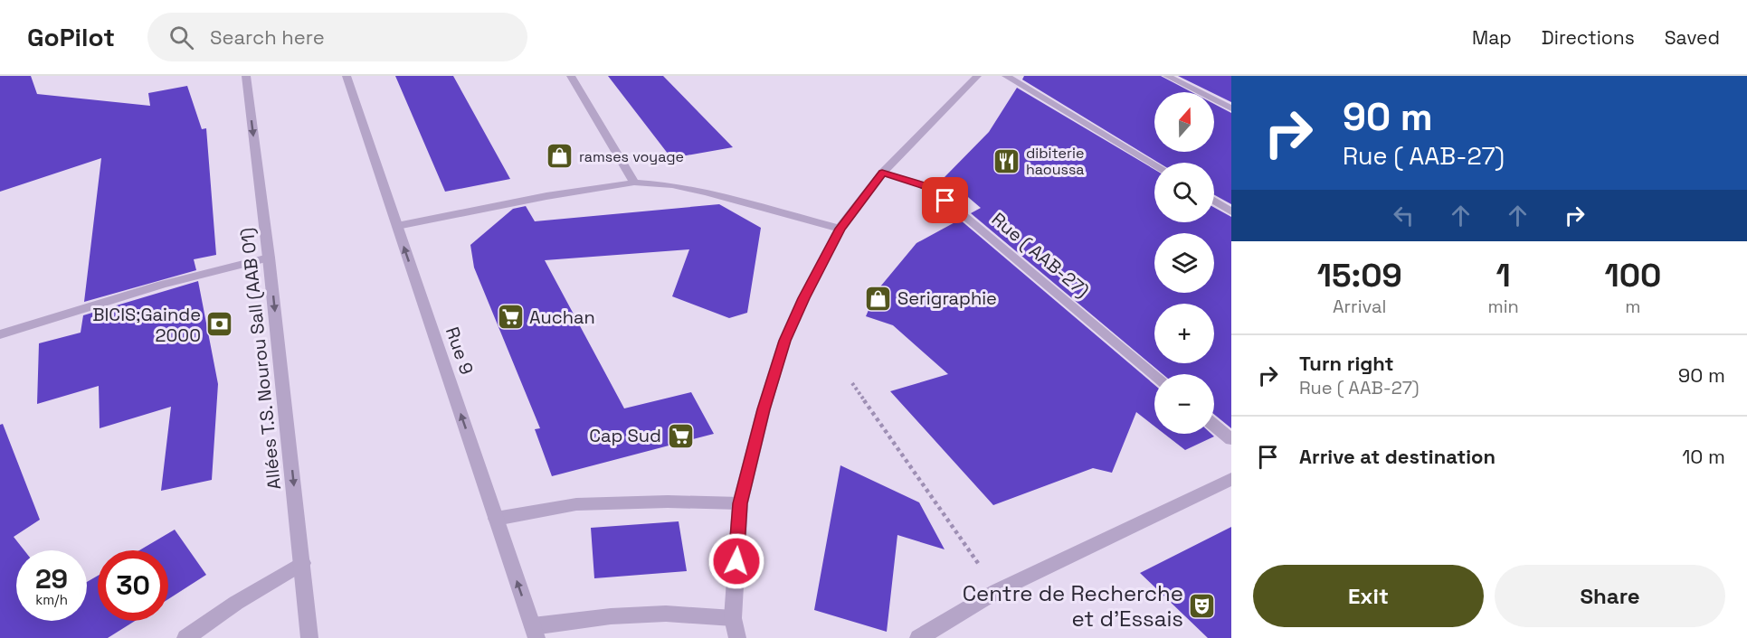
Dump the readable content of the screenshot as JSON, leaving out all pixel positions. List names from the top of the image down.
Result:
{
  "streets": {
    "street": ["Rue ( AAB-27)", "Rue 9", "Allées T.S. Nourou Sall (AAB 01)"]
  },
  "one_way": ["Rue 9", "Allées T.S. Nourou Sall (AAB 01)"],
  "places": {
    "shop": ["ramses voyage", "Serigraphie"],
    "restaurant": ["dibiterie haoussa"],
    "supermarket": ["Auchan", "Cap Sud"],
    "bank": ["BICIS;Gainde 2000"],
    "theatre": ["Centre de Recherche et d'Essais"]
  },
  "north": "top",
  "page": {
    "header": "GoPilot",
    "search": "Search here",
    "nav": ["Map", "Directions", "Saved"],
    "turn": ["90 m", "Rue ( AAB-27)"],
    "map_buttons": ["+", "−"],
    "eta": [
      "15:09",
      "Arrival",
      "1",
      "min",
      "100",
      "m"
    ],
    "list": [
      {
        "name": "Turn right",
        "note": "Rue ( AAB-27)",
        "value": "90 m"
      },
      {
        "name": "Arrive at destination",
        "value": "10 m"
      }
    ],
    "speed": "29 km/h",
    "limit": "30",
    "buttons": ["Exit", "Share"]
  }
}
